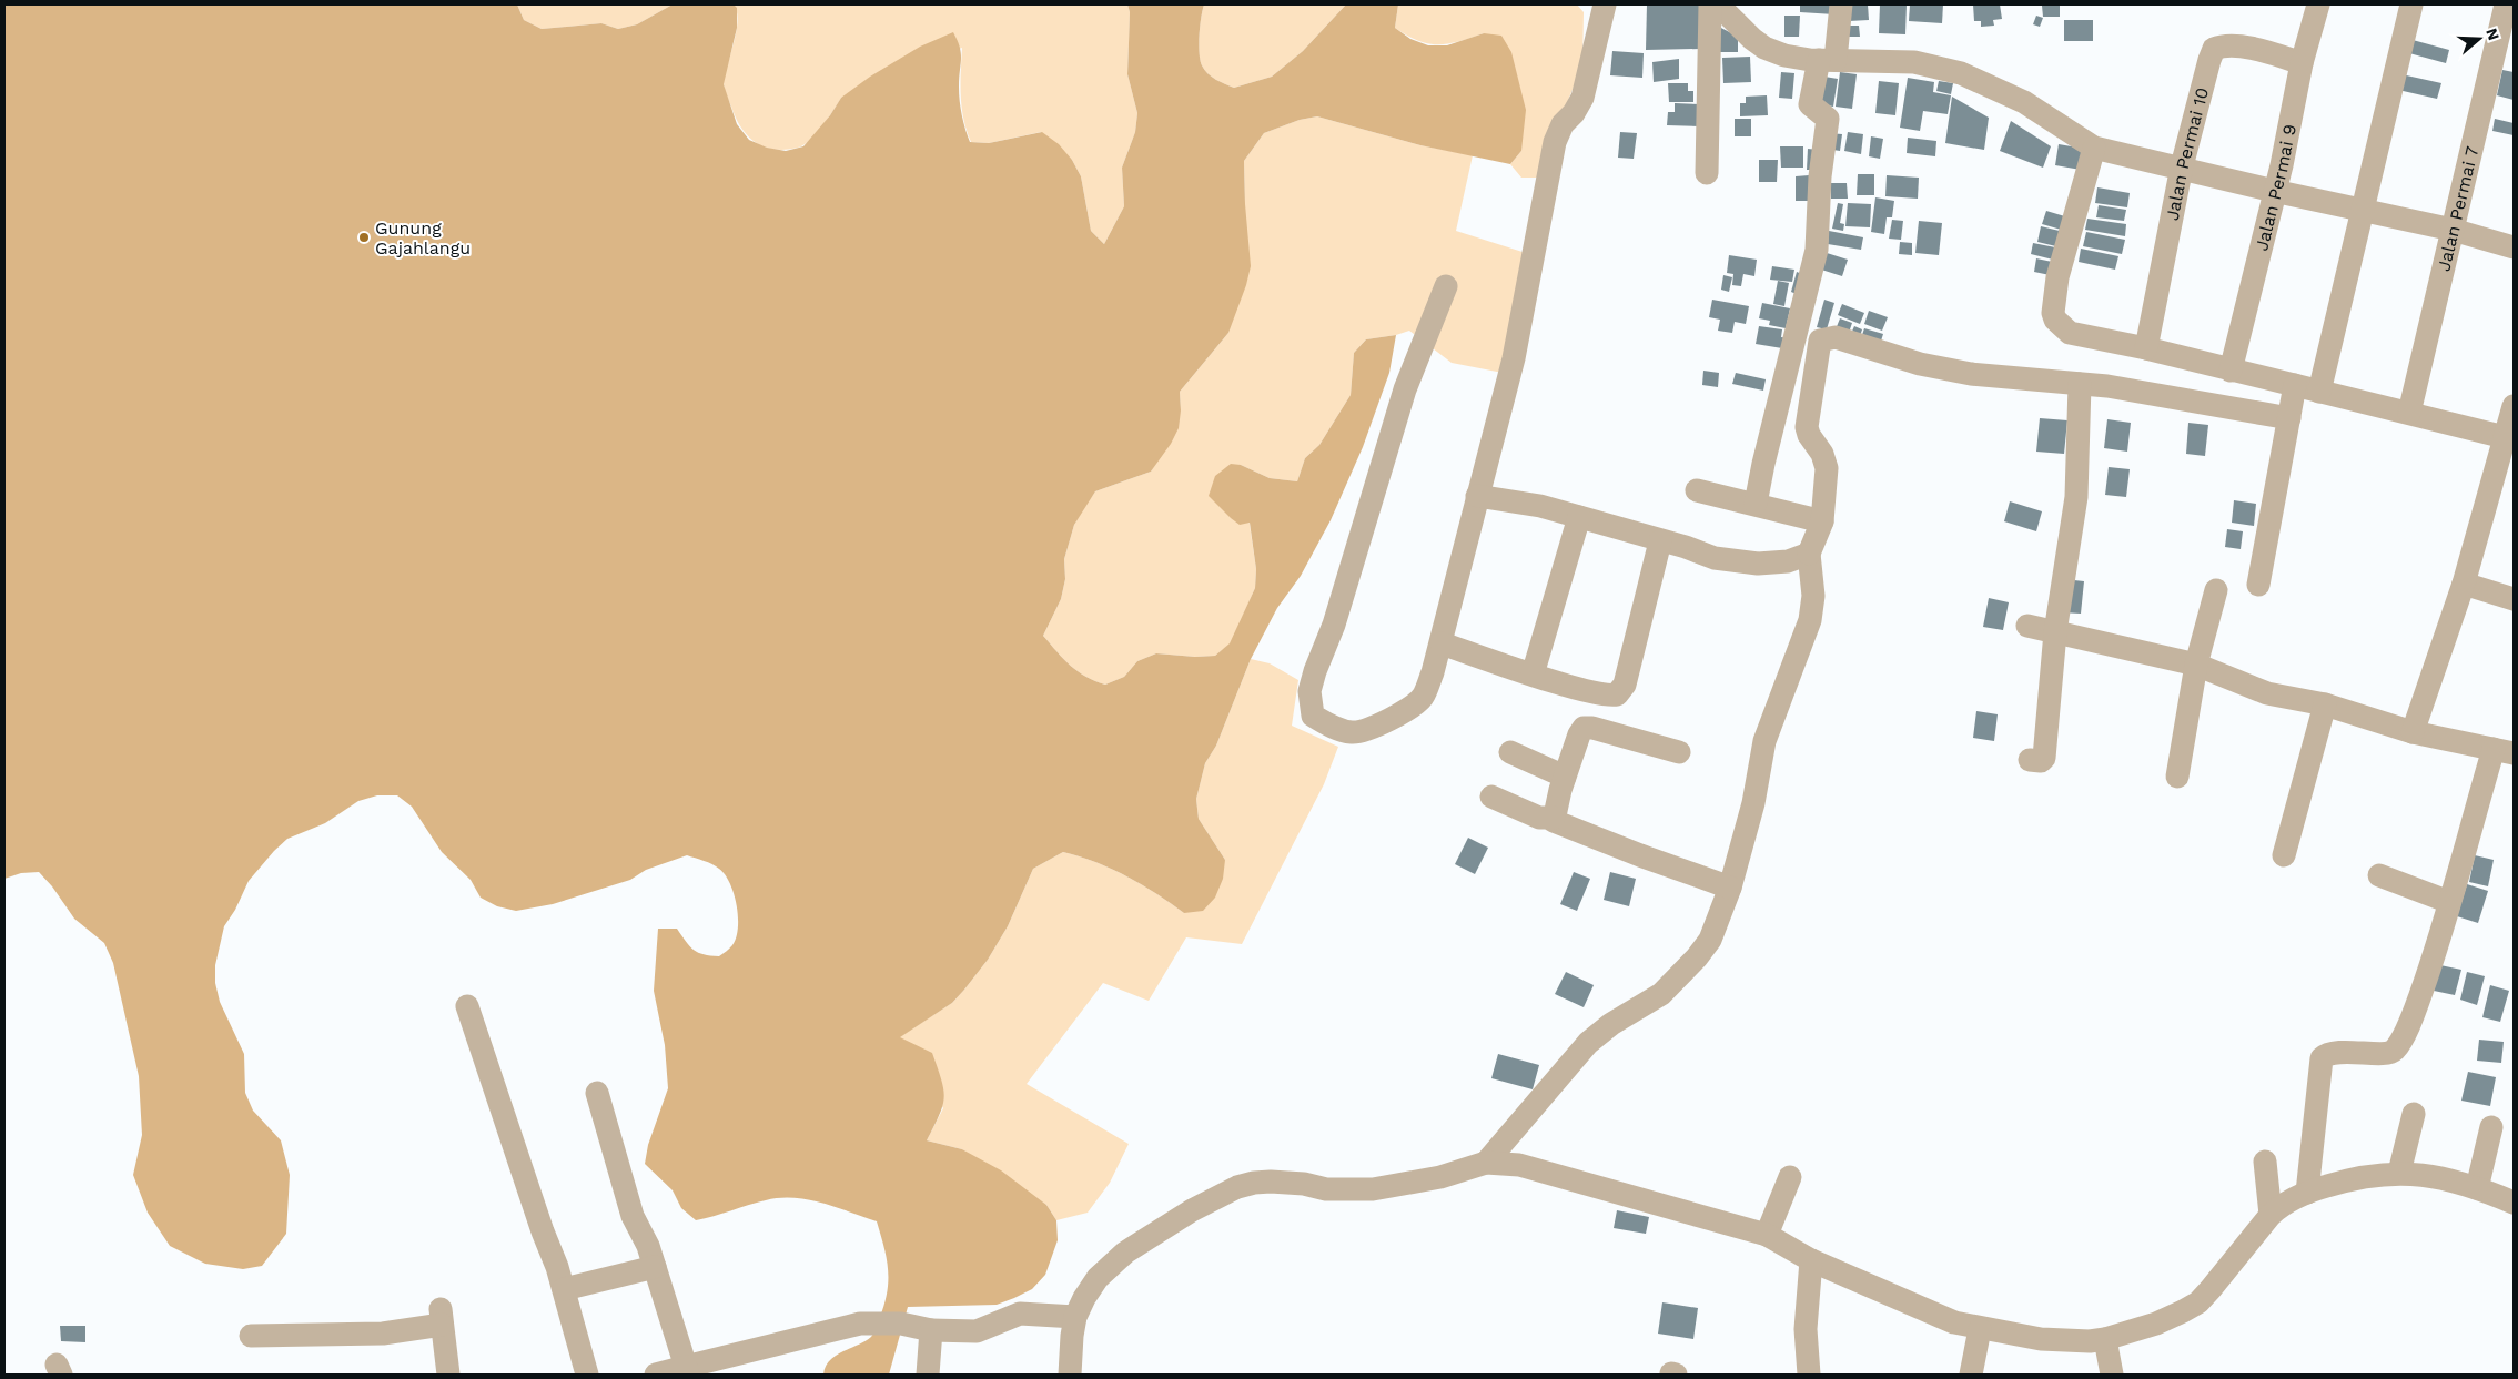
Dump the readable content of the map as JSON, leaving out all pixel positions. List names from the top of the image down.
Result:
{
  "streets": {
    "street": ["Jalan Permai 10", "Jalan Permai 9", "Jalan Permai 7"]
  },
  "crossings": [
    ["Jalan Permai 10", "Jalan Permai 9"]
  ],
  "places": ["Gunung Gajahlangu"],
  "north": "right"
}
